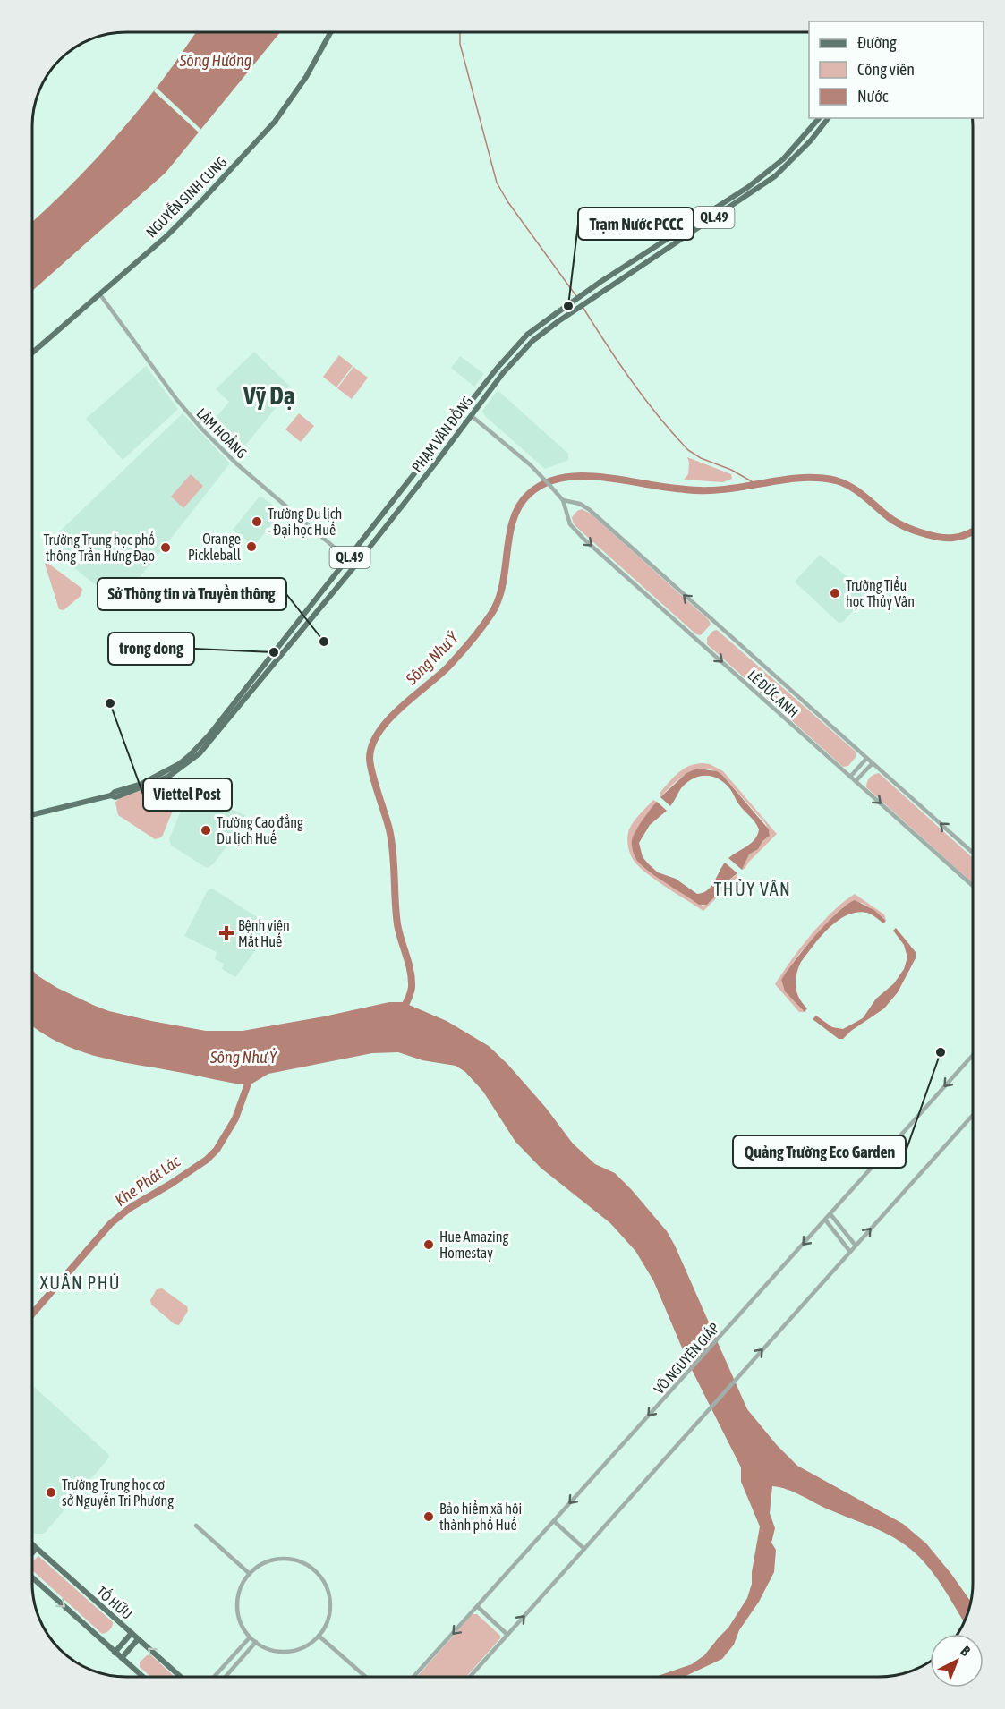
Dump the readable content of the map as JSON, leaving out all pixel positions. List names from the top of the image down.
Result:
{
  "streets": {
    "main road": [
      "NGUYỄN SINH CUNG",
      "QL.49",
      "PHẠM VĂN ĐỒNG",
      "TỐ HỮU"
    ],
    "street": ["LÂM HOẰNG", "LÊ ĐỨC ANH", "VÕ NGUYÊN GIÁP"]
  },
  "crossings": [
    ["NGUYỄN SINH CUNG", "LÂM HOẰNG"],
    ["LÂM HOẰNG", "PHẠM VĂN ĐỒNG"],
    ["PHẠM VĂN ĐỒNG", "LÊ ĐỨC ANH"]
  ],
  "one_way": ["VÕ NGUYÊN GIÁP"],
  "districts": ["Vỹ Dạ", "THỦY VÂN", "XUÂN PHÚ"],
  "water": ["Sông Hương", "Sông Như Ý", "Khe Phát Lác"],
  "places": {
    "other": [
      "Trạm Nước PCCC",
      "Trường Du lịch - Đại học Huế",
      "Orange Pickleball",
      "Trường Trung học phổ thông Trần Hưng Đạo",
      "Trường Tiểu học Thủy Vân",
      "Sở Thông tin và Truyền thông",
      "trong dong",
      "Viettel Post",
      "Trường Cao đẳng Du lịch Huế",
      "Quảng Trường Eco Garden",
      "Hue Amazing Homestay",
      "Trường Trung học cơ sở Nguyễn Tri Phương",
      "Bảo hiểm xã hội thành phố Huế"
    ],
    "health": ["Bệnh viện Mắt Huế"]
  },
  "legend": ["Đường", "Công viên", "Nước"],
  "north": "top right"
}
